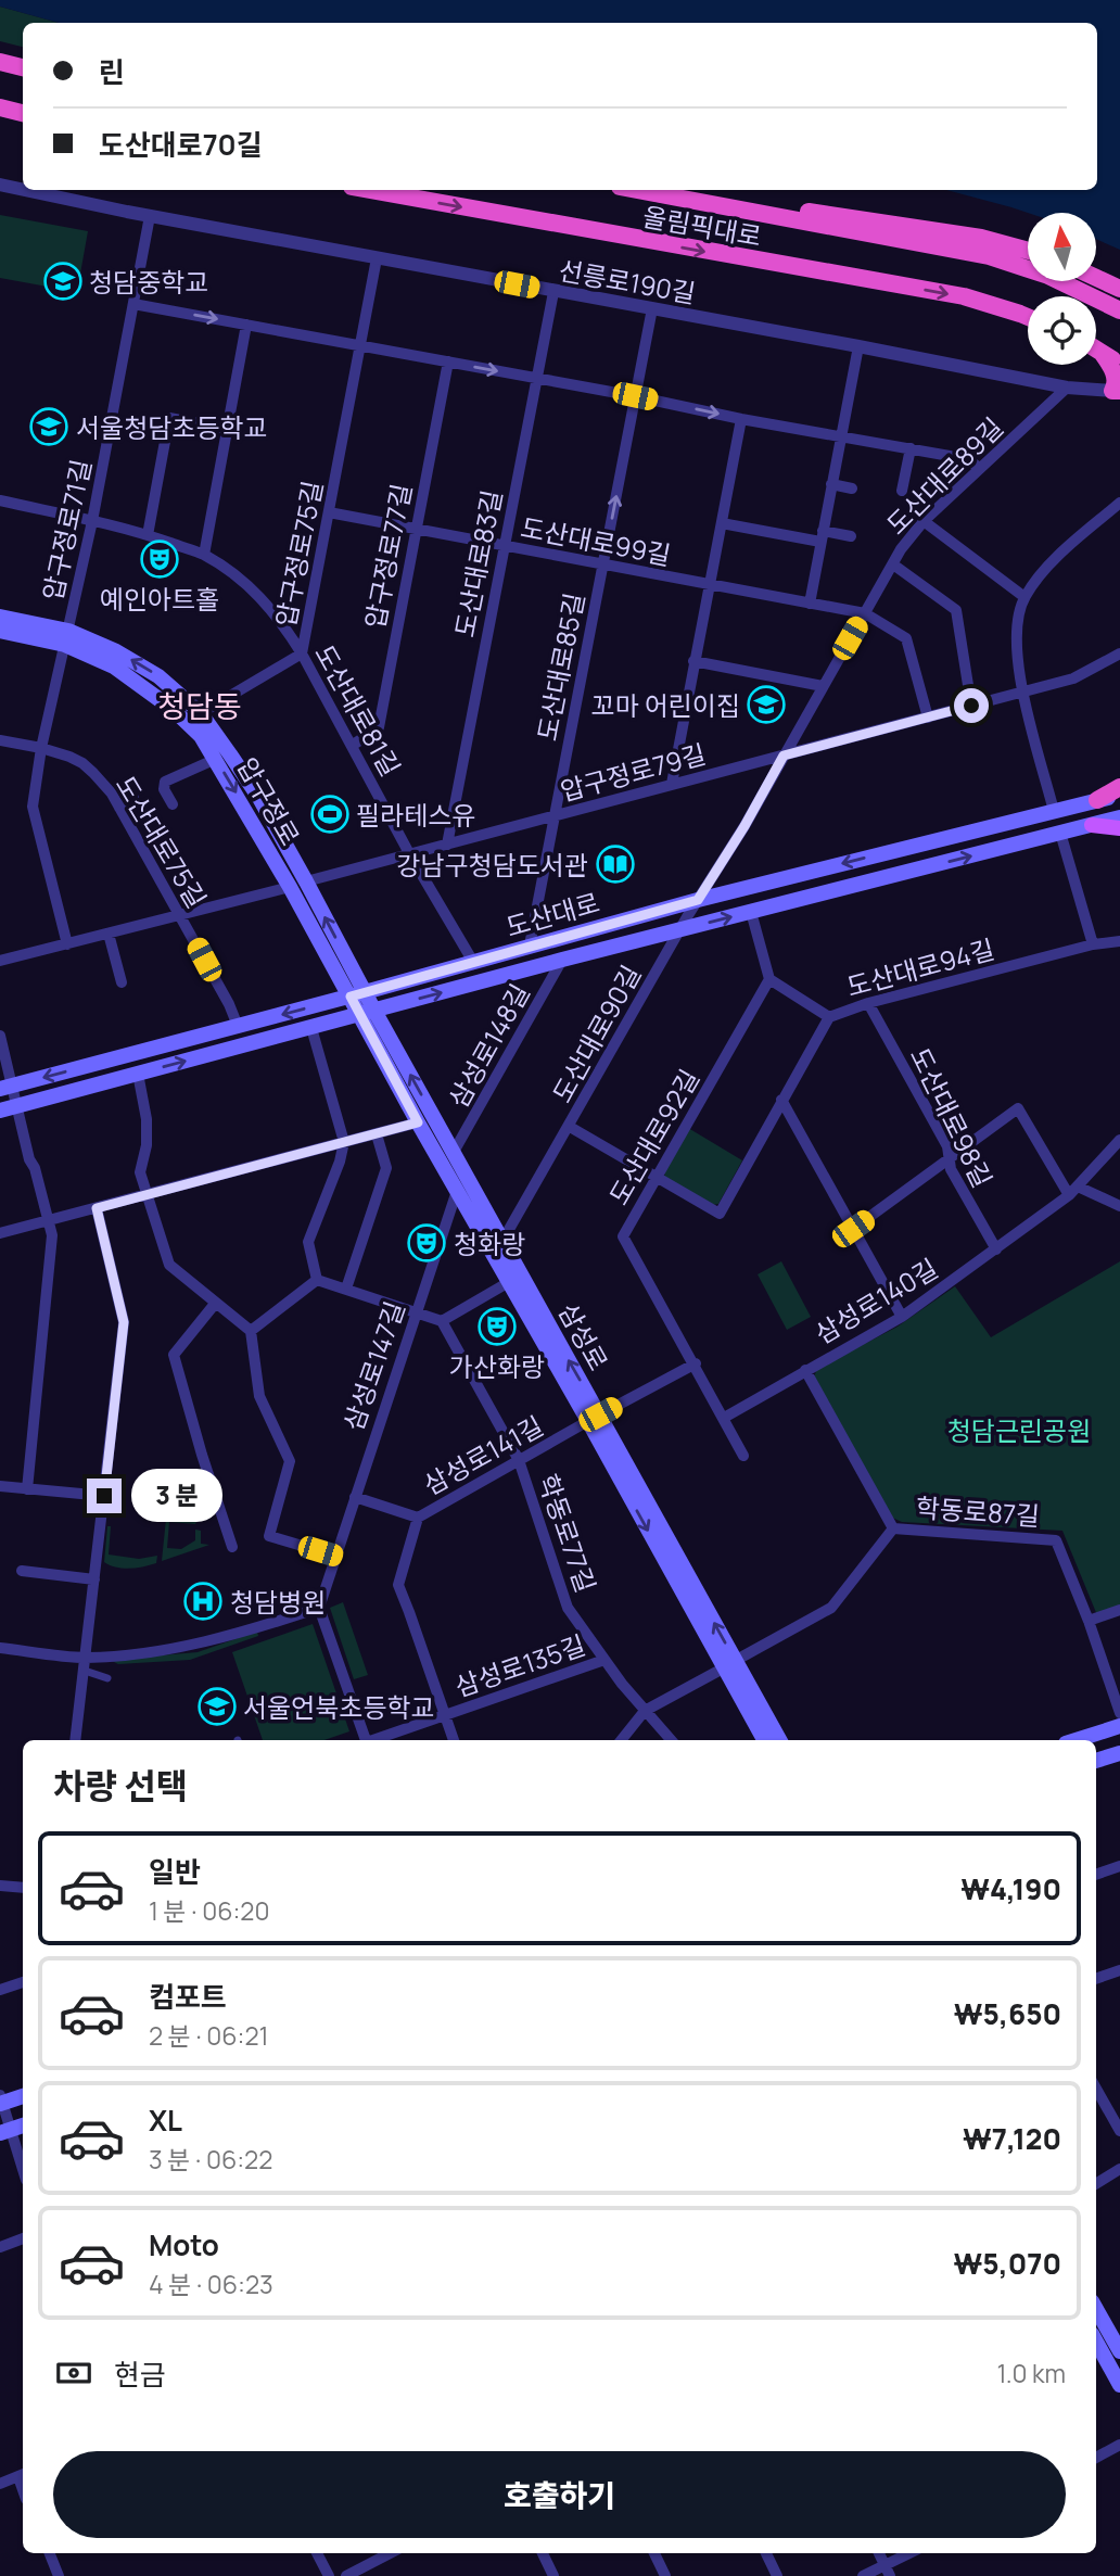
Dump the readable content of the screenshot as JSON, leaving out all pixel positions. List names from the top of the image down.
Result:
{
  "streets": {
    "highway": ["올림픽대로"],
    "main road": ["압구정로", "도산대로", "삼성로"],
    "street": [
      "선릉로190길",
      "도산대로89길",
      "압구정로71길",
      "도산대로99길",
      "압구정로75길",
      "압구정로77길",
      "도산대로83길",
      "도산대로85길",
      "도산대로81길",
      "압구정로79길",
      "도산대로75길",
      "도산대로94길",
      "도산대로90길",
      "삼성로148길",
      "도산대로98길",
      "도산대로92길",
      "삼성로140길",
      "삼성로147길",
      "삼성로141길",
      "학동로87길",
      "학동로77길",
      "삼성로135길"
    ]
  },
  "crossings": [
    ["선릉로190길", "도산대로89길"],
    ["선릉로190길", "압구정로71길"],
    ["선릉로190길", "압구정로75길"],
    ["선릉로190길", "도산대로83길"],
    ["선릉로190길", "도산대로85길"],
    ["도산대로89길", "도산대로99길"],
    ["도산대로89길", "압구정로79길"],
    ["도산대로89길", "도산대로"],
    ["도산대로89길", "도산대로90길"],
    ["압구정로71길", "도산대로81길"],
    ["압구정로71길", "압구정로79길"],
    ["압구정로71길", "압구정로"],
    ["압구정로71길", "도산대로75길"],
    ["도산대로99길", "압구정로75길"],
    ["도산대로99길", "압구정로77길"],
    ["도산대로99길", "도산대로83길"],
    ["도산대로99길", "도산대로85길"],
    ["도산대로99길", "압구정로79길"],
    ["압구정로75길", "도산대로81길"],
    ["압구정로75길", "압구정로"],
    ["압구정로77길", "도산대로81길"],
    ["도산대로83길", "압구정로79길"],
    ["도산대로85길", "압구정로79길"],
    ["도산대로85길", "도산대로"],
    ["도산대로81길", "압구정로79길"],
    ["도산대로81길", "도산대로"],
    ["압구정로79길", "압구정로"],
    ["압구정로79길", "도산대로75길"],
    ["압구정로", "도산대로"],
    ["압구정로", "삼성로"],
    ["도산대로75길", "도산대로"],
    ["도산대로", "도산대로90길"],
    ["도산대로", "삼성로148길"],
    ["도산대로", "삼성로"],
    ["도산대로94길", "도산대로98길"],
    ["도산대로94길", "도산대로92길"],
    ["도산대로90길", "도산대로92길"],
    ["삼성로148길", "삼성로"],
    ["도산대로98길", "삼성로140길"],
    ["도산대로92길", "삼성로140길"],
    ["도산대로92길", "삼성로141길"],
    ["삼성로140길", "학동로87길"],
    ["삼성로", "삼성로147길"],
    ["삼성로", "삼성로141길"],
    ["삼성로147길", "삼성로141길"],
    ["삼성로141길", "학동로77길"],
    ["학동로77길", "삼성로135길"]
  ],
  "districts": ["청담동"],
  "parks": ["청담근린공원"],
  "places": {
    "school or university": [
      "청담중학교",
      "서울청담초등학교",
      "꼬마 어린이집",
      "서울언북초등학교"
    ],
    "theatre": ["예인아트홀", "청화랑", "가산화랑"],
    "sports": ["필라테스유"],
    "library": ["강남구청담도서관"],
    "hospital": ["청담병원"]
  },
  "north": "top",
  "page": {
    "banner": ["린", "도산대로70길"],
    "bubble": "3 분",
    "heading": "차량 선택",
    "list": [
      {
        "name": "일반",
        "note": "1 분 · 06:20",
        "value": "₩4,190"
      },
      {
        "name": "컴포트",
        "note": "2 분 · 06:21",
        "value": "₩5,650"
      },
      {
        "name": "XL",
        "note": "3 분 · 06:22",
        "value": "₩7,120"
      },
      {
        "name": "Moto",
        "note": "4 분 · 06:23",
        "value": "₩5,070"
      }
    ],
    "pay": ["현금", "1.0 km"],
    "buttons": "호출하기"
  }
}
